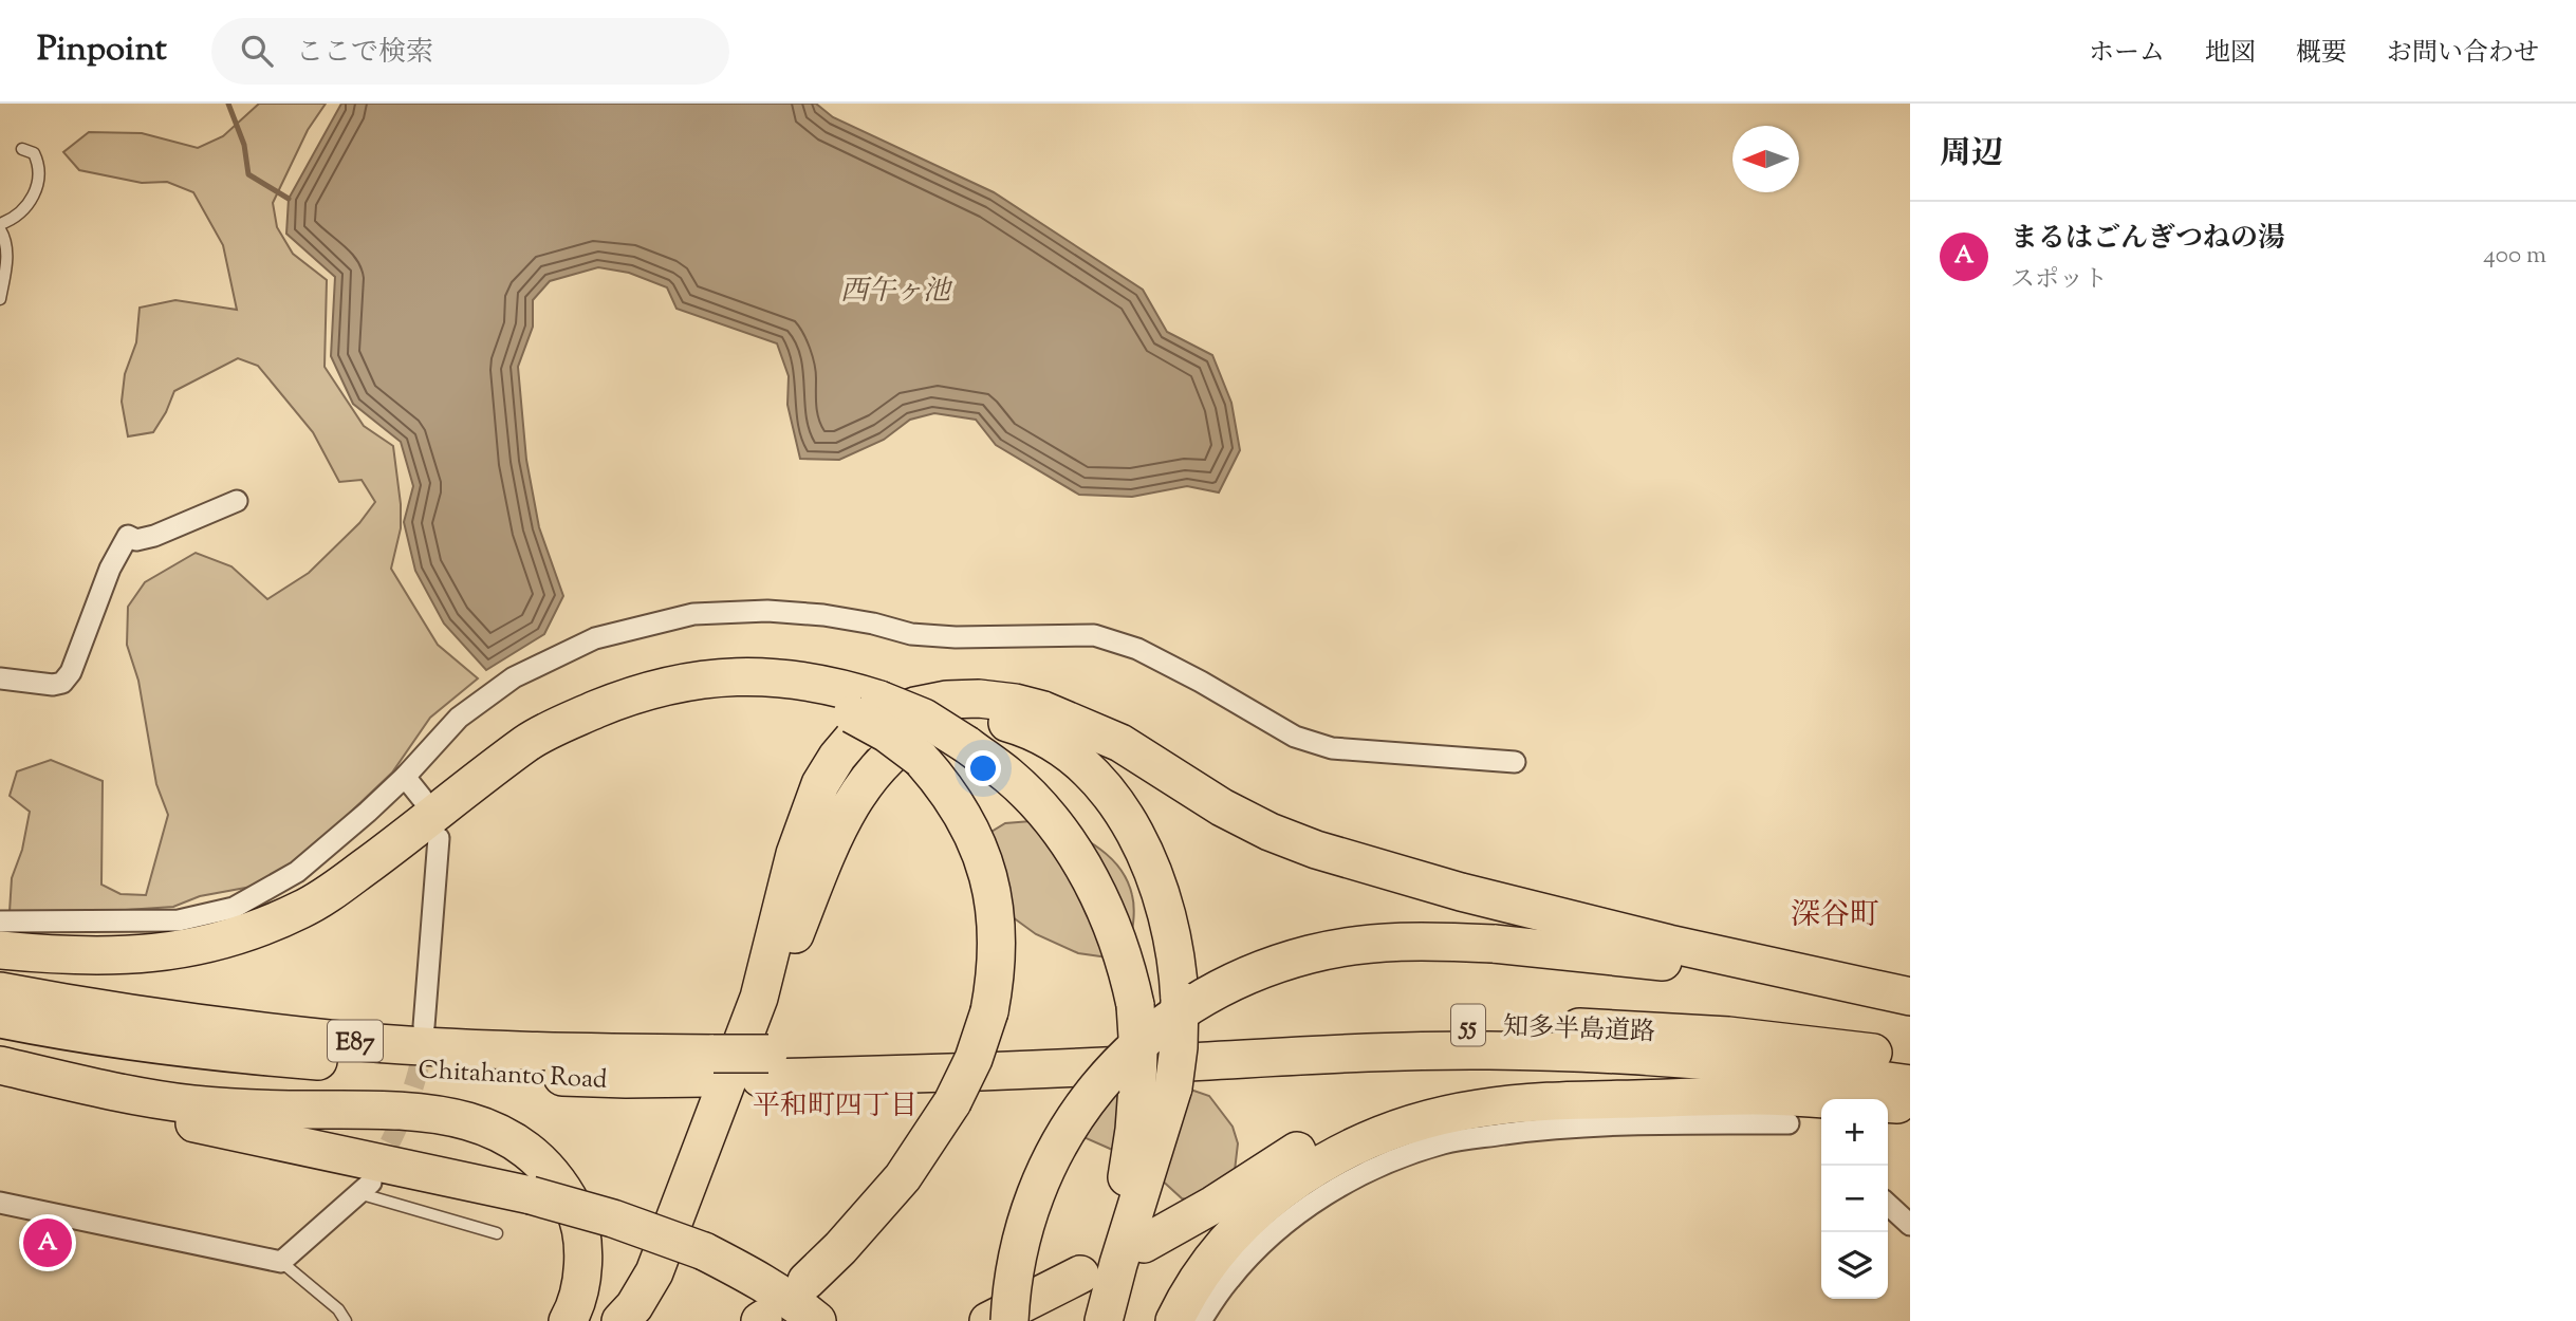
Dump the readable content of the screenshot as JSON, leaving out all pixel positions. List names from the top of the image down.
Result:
{
  "streets": {
    "highway": [
      "55",
      "知多半島道路",
      "E87",
      "Chitahanto Road"
    ]
  },
  "crossings": [
    ["知多半島道路", "Chitahanto Road"]
  ],
  "districts": ["深谷町", "平和町四丁目"],
  "water": ["西午ヶ池"],
  "north": "left",
  "page": {
    "header": "Pinpoint",
    "search": "ここで検索",
    "nav": [
      "ホーム",
      "地図",
      "概要",
      "お問い合わせ"
    ],
    "heading": "周辺",
    "list": [
      {
        "mark": "A",
        "name": "まるはごんぎつねの湯",
        "note": "スポット",
        "value": "400 m"
      }
    ],
    "map_buttons": ["+", "−"],
    "pins": "A"
  }
}
